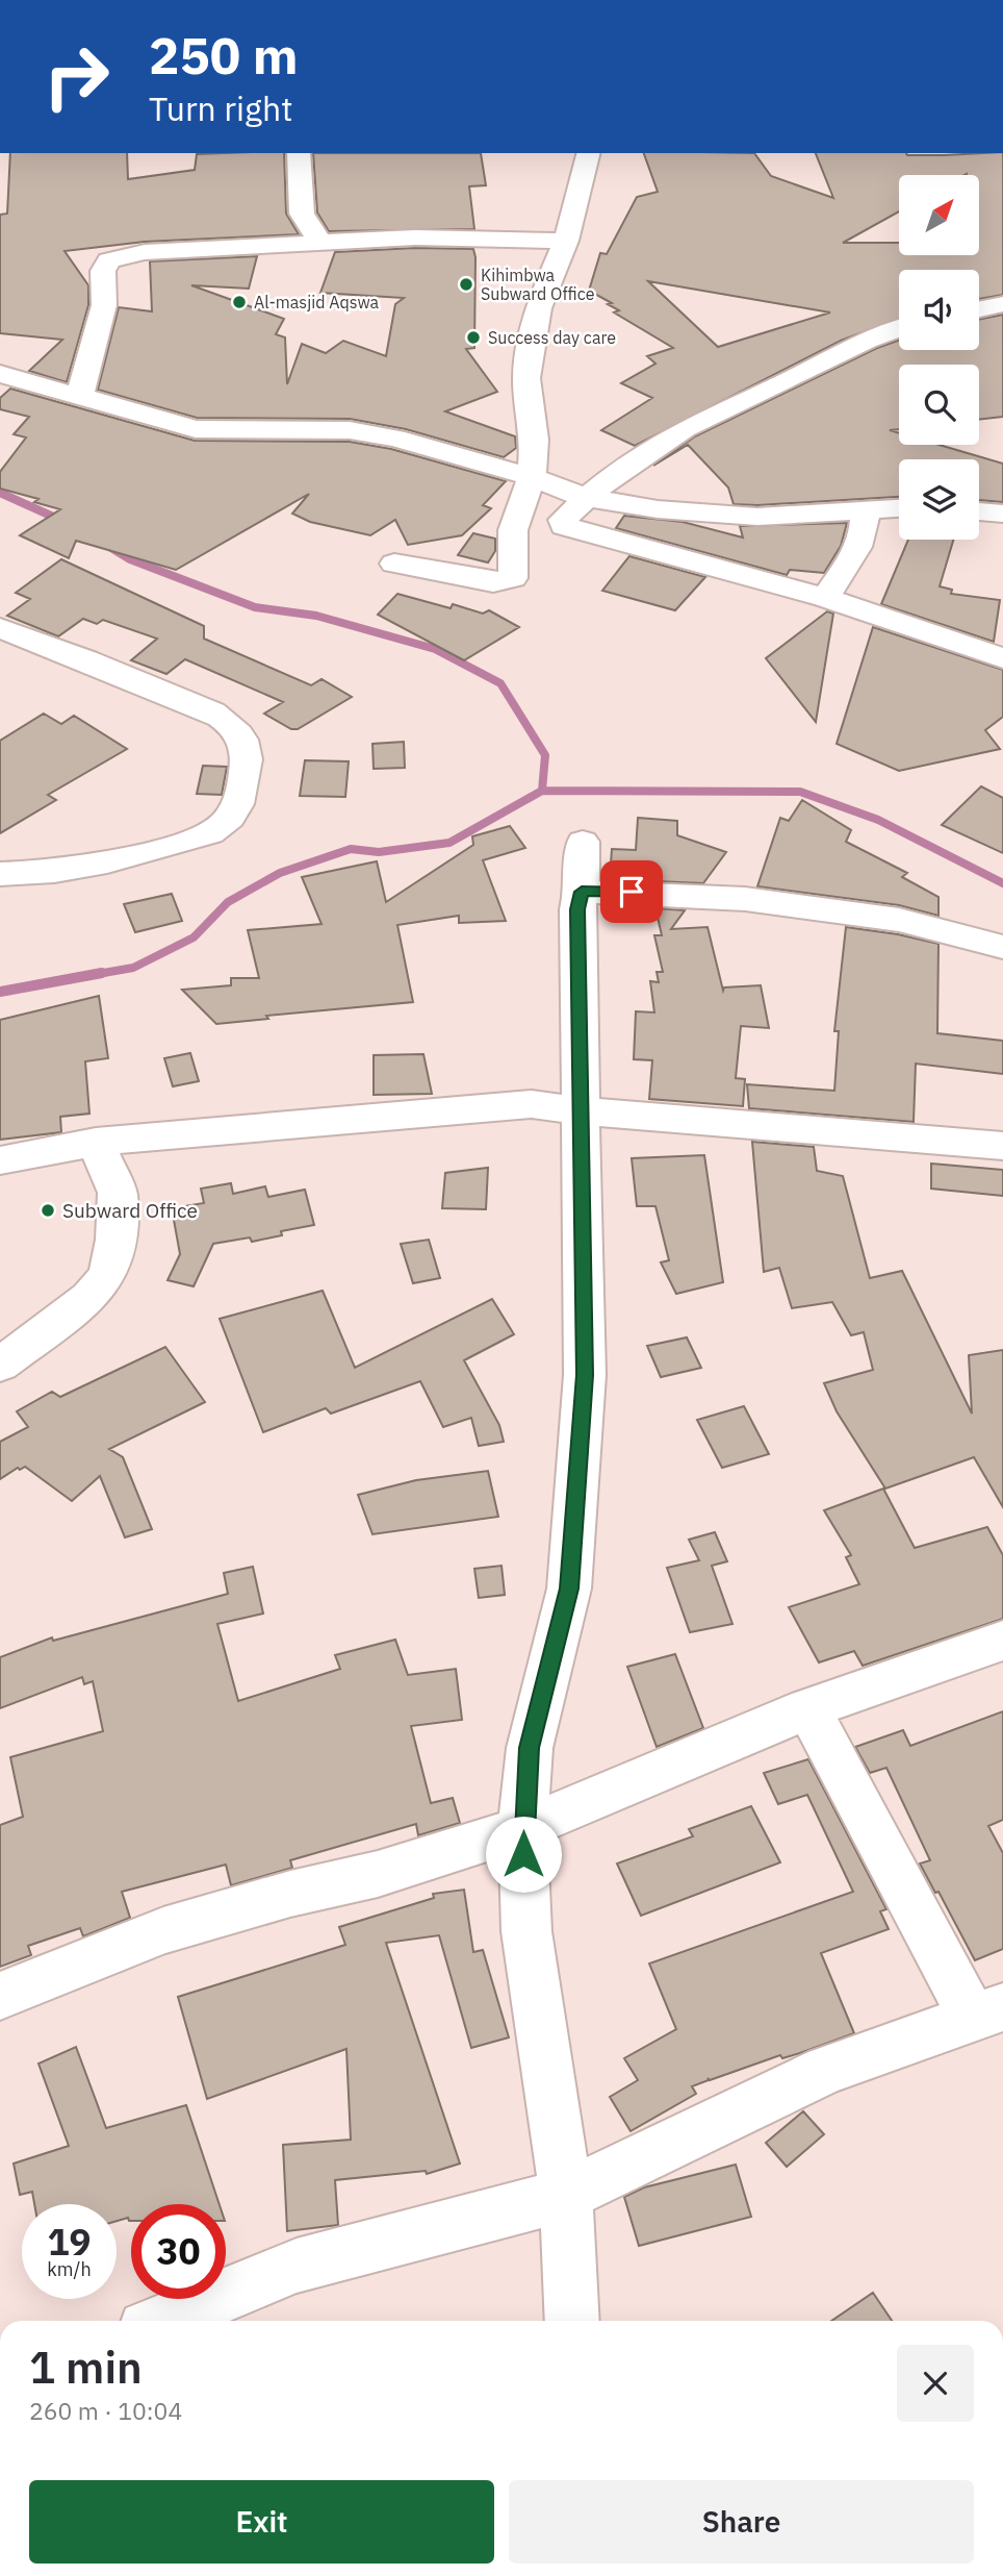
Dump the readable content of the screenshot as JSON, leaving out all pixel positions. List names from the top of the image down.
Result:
{
  "places": [
    "Kihimbwa Subward Office",
    "Al-masjid Aqswa",
    "Success day care",
    "Subward Office"
  ],
  "north": "top right",
  "page": {
    "turn": ["250 m", "Turn right"],
    "speed": "19 km/h",
    "limit": "30",
    "heading": ["1 min", "260 m · 10:04"],
    "buttons": ["Exit", "Share"]
  }
}
